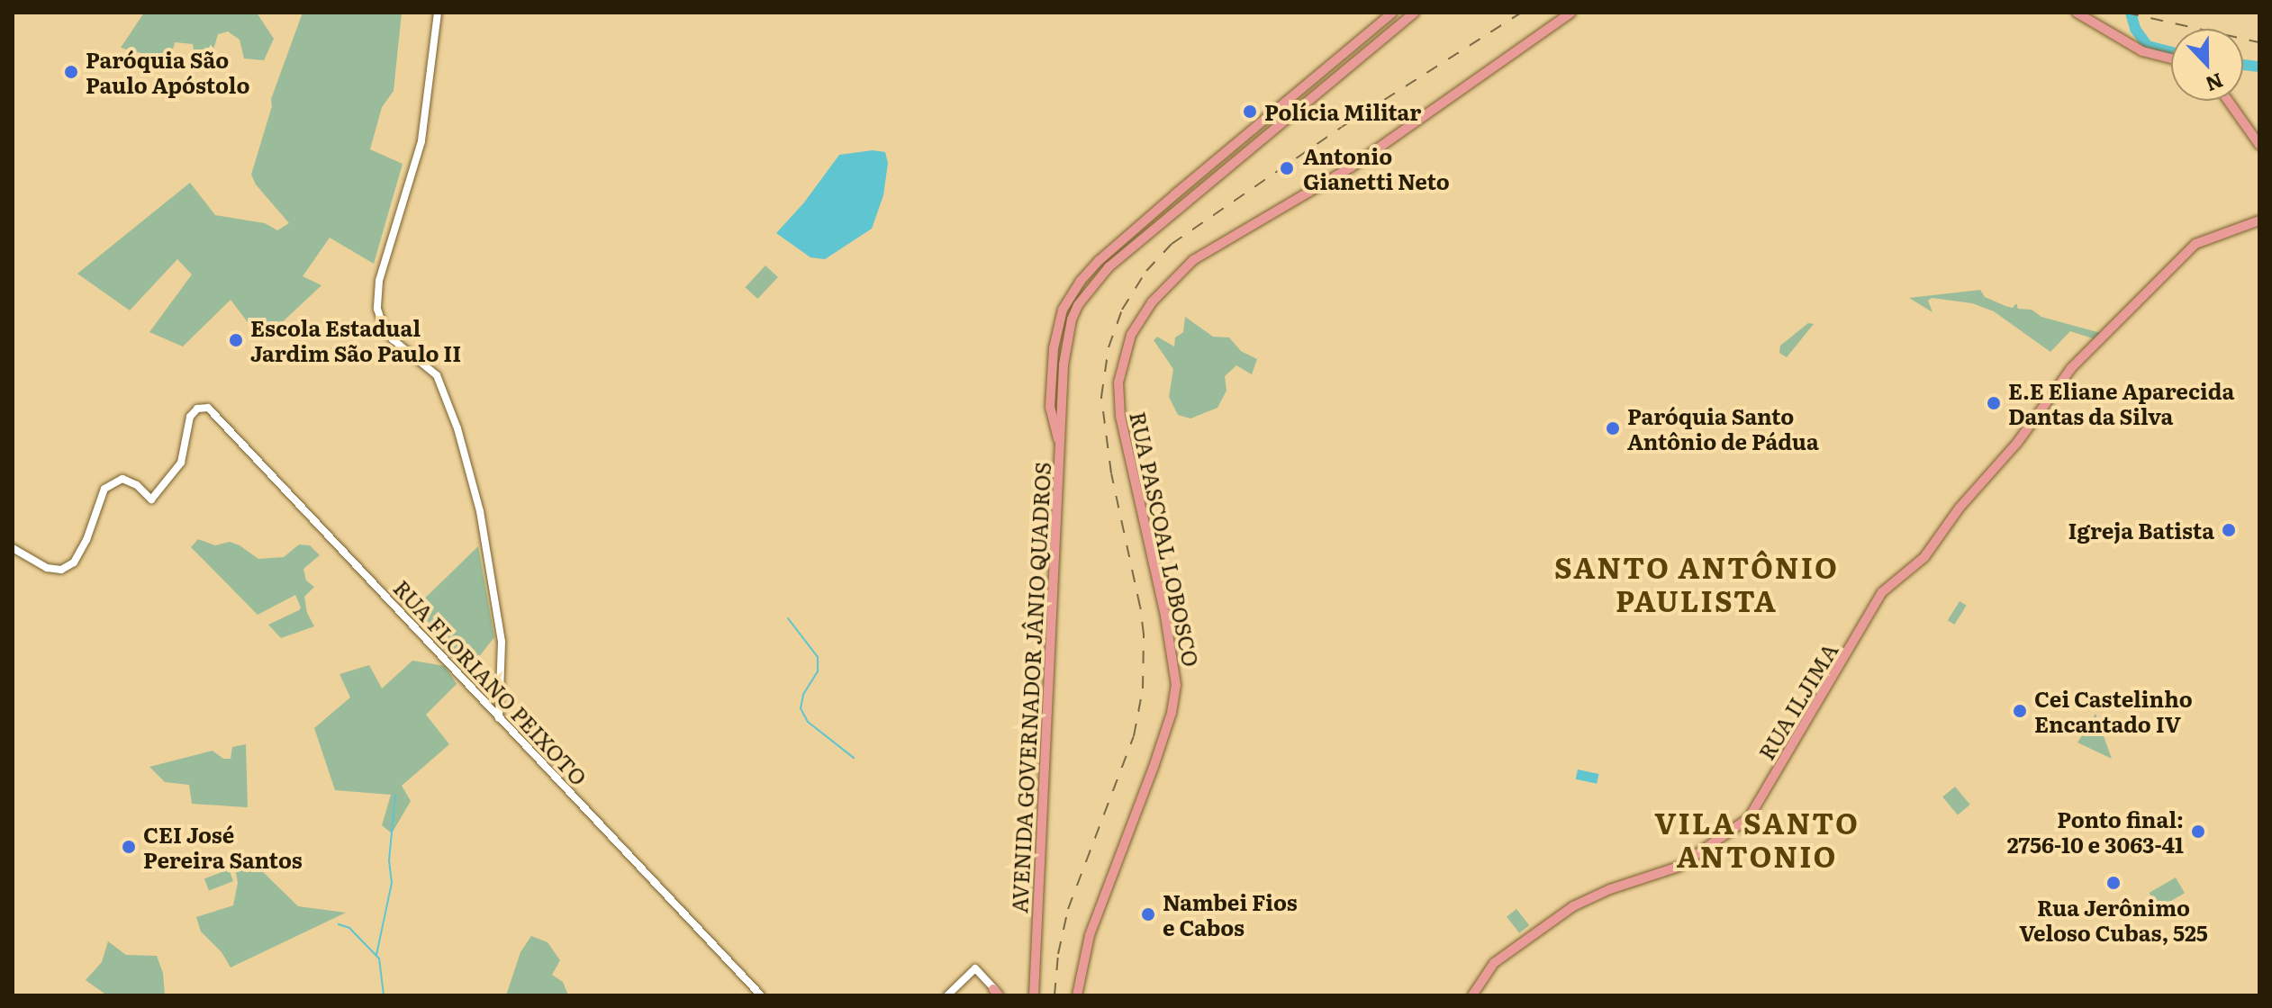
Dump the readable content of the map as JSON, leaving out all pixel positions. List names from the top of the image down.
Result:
{
  "streets": {
    "main road": ["RUA PASCOAL LOBOSCO", "AVENIDA GOVERNADOR JÂNIO QUADROS", "RUA ILJIMA"],
    "street": ["RUA FLORIANO PEIXOTO"]
  },
  "districts": ["SANTO ANTÔNIO PAULISTA", "VILA SANTO ANTONIO"],
  "places": [
    "Paróquia São Paulo Apóstolo",
    "Polícia Militar",
    "Antonio Gianetti Neto",
    "Escola Estadual Jardim São Paulo II",
    "E.E Eliane Aparecida Dantas da Silva",
    "Paróquia Santo Antônio de Pádua",
    "Igreja Batista",
    "Cei Castelinho Encantado IV",
    "Ponto final: 2756-10 e 3063-41",
    "CEI José Pereira Santos",
    "Rua Jerônimo Veloso Cubas, 525",
    "Nambei Fios e Cabos"
  ],
  "north": "bottom"
}
